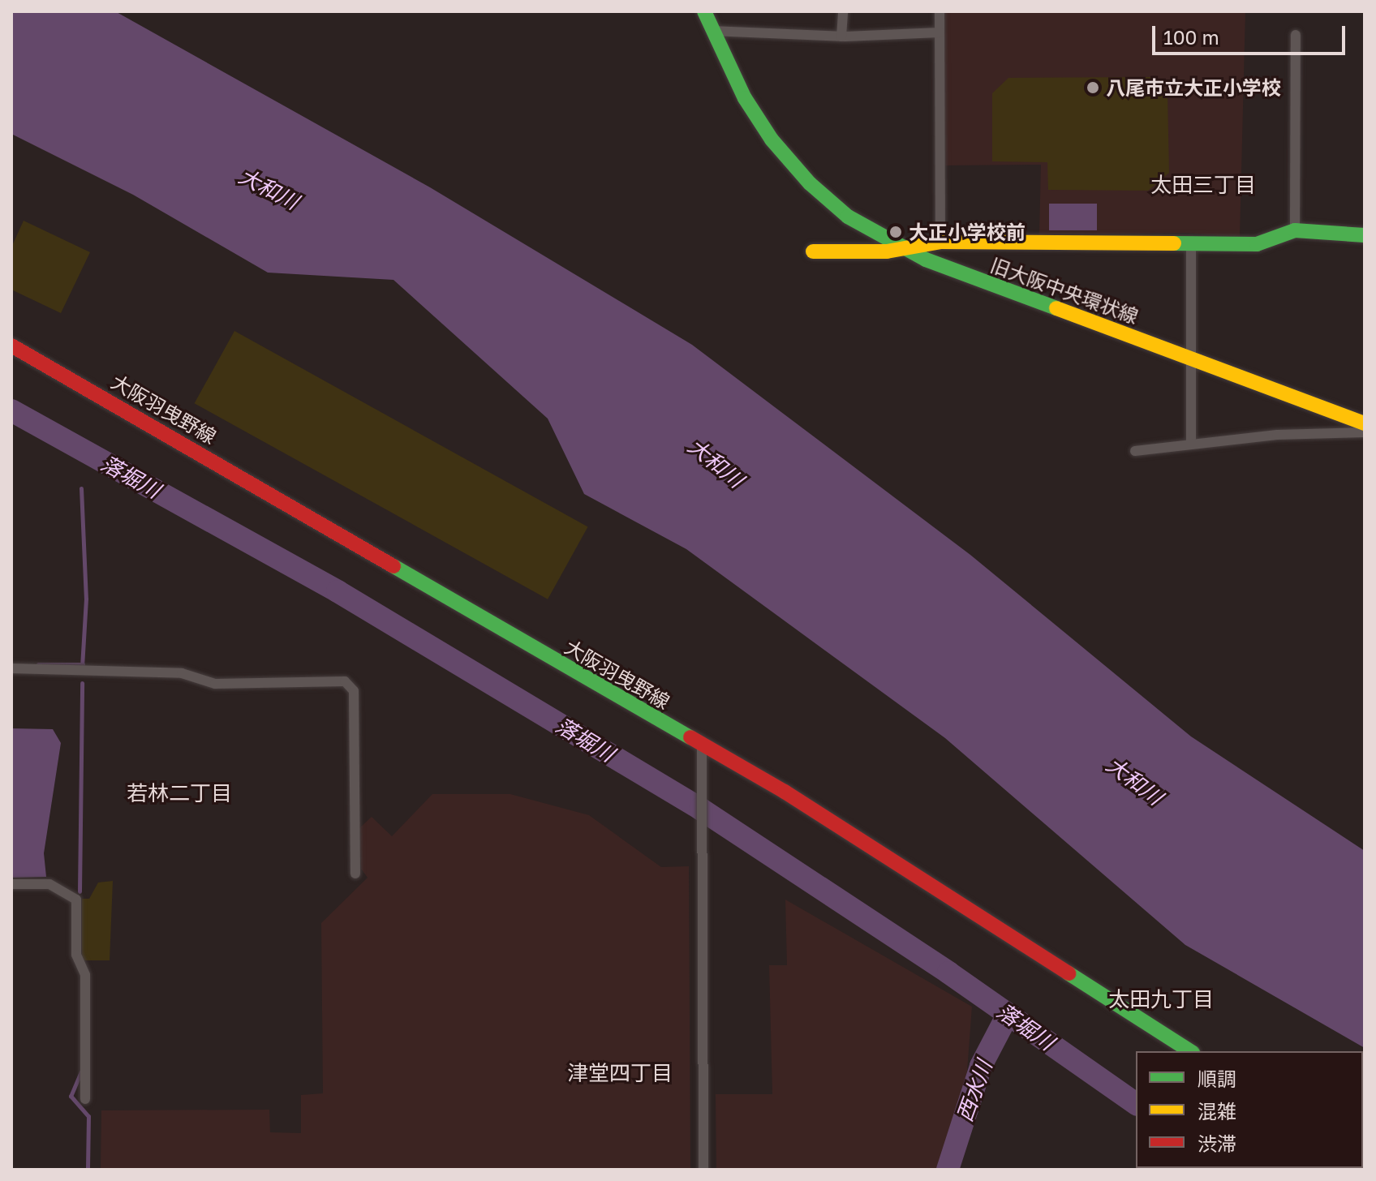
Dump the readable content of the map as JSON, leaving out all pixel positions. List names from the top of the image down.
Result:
{
  "streets": {
    "main road": ["旧大阪中央環状線", "大阪羽曳野線"]
  },
  "districts": [
    "太田三丁目",
    "若林二丁目",
    "太田九丁目",
    "津堂四丁目"
  ],
  "water": ["大和川", "落堀川", "西水川"],
  "places": ["八尾市立大正小学校", "大正小学校前"],
  "legend": ["順調", "混雑", "渋滞"],
  "scale_bar": "100 m"
}
